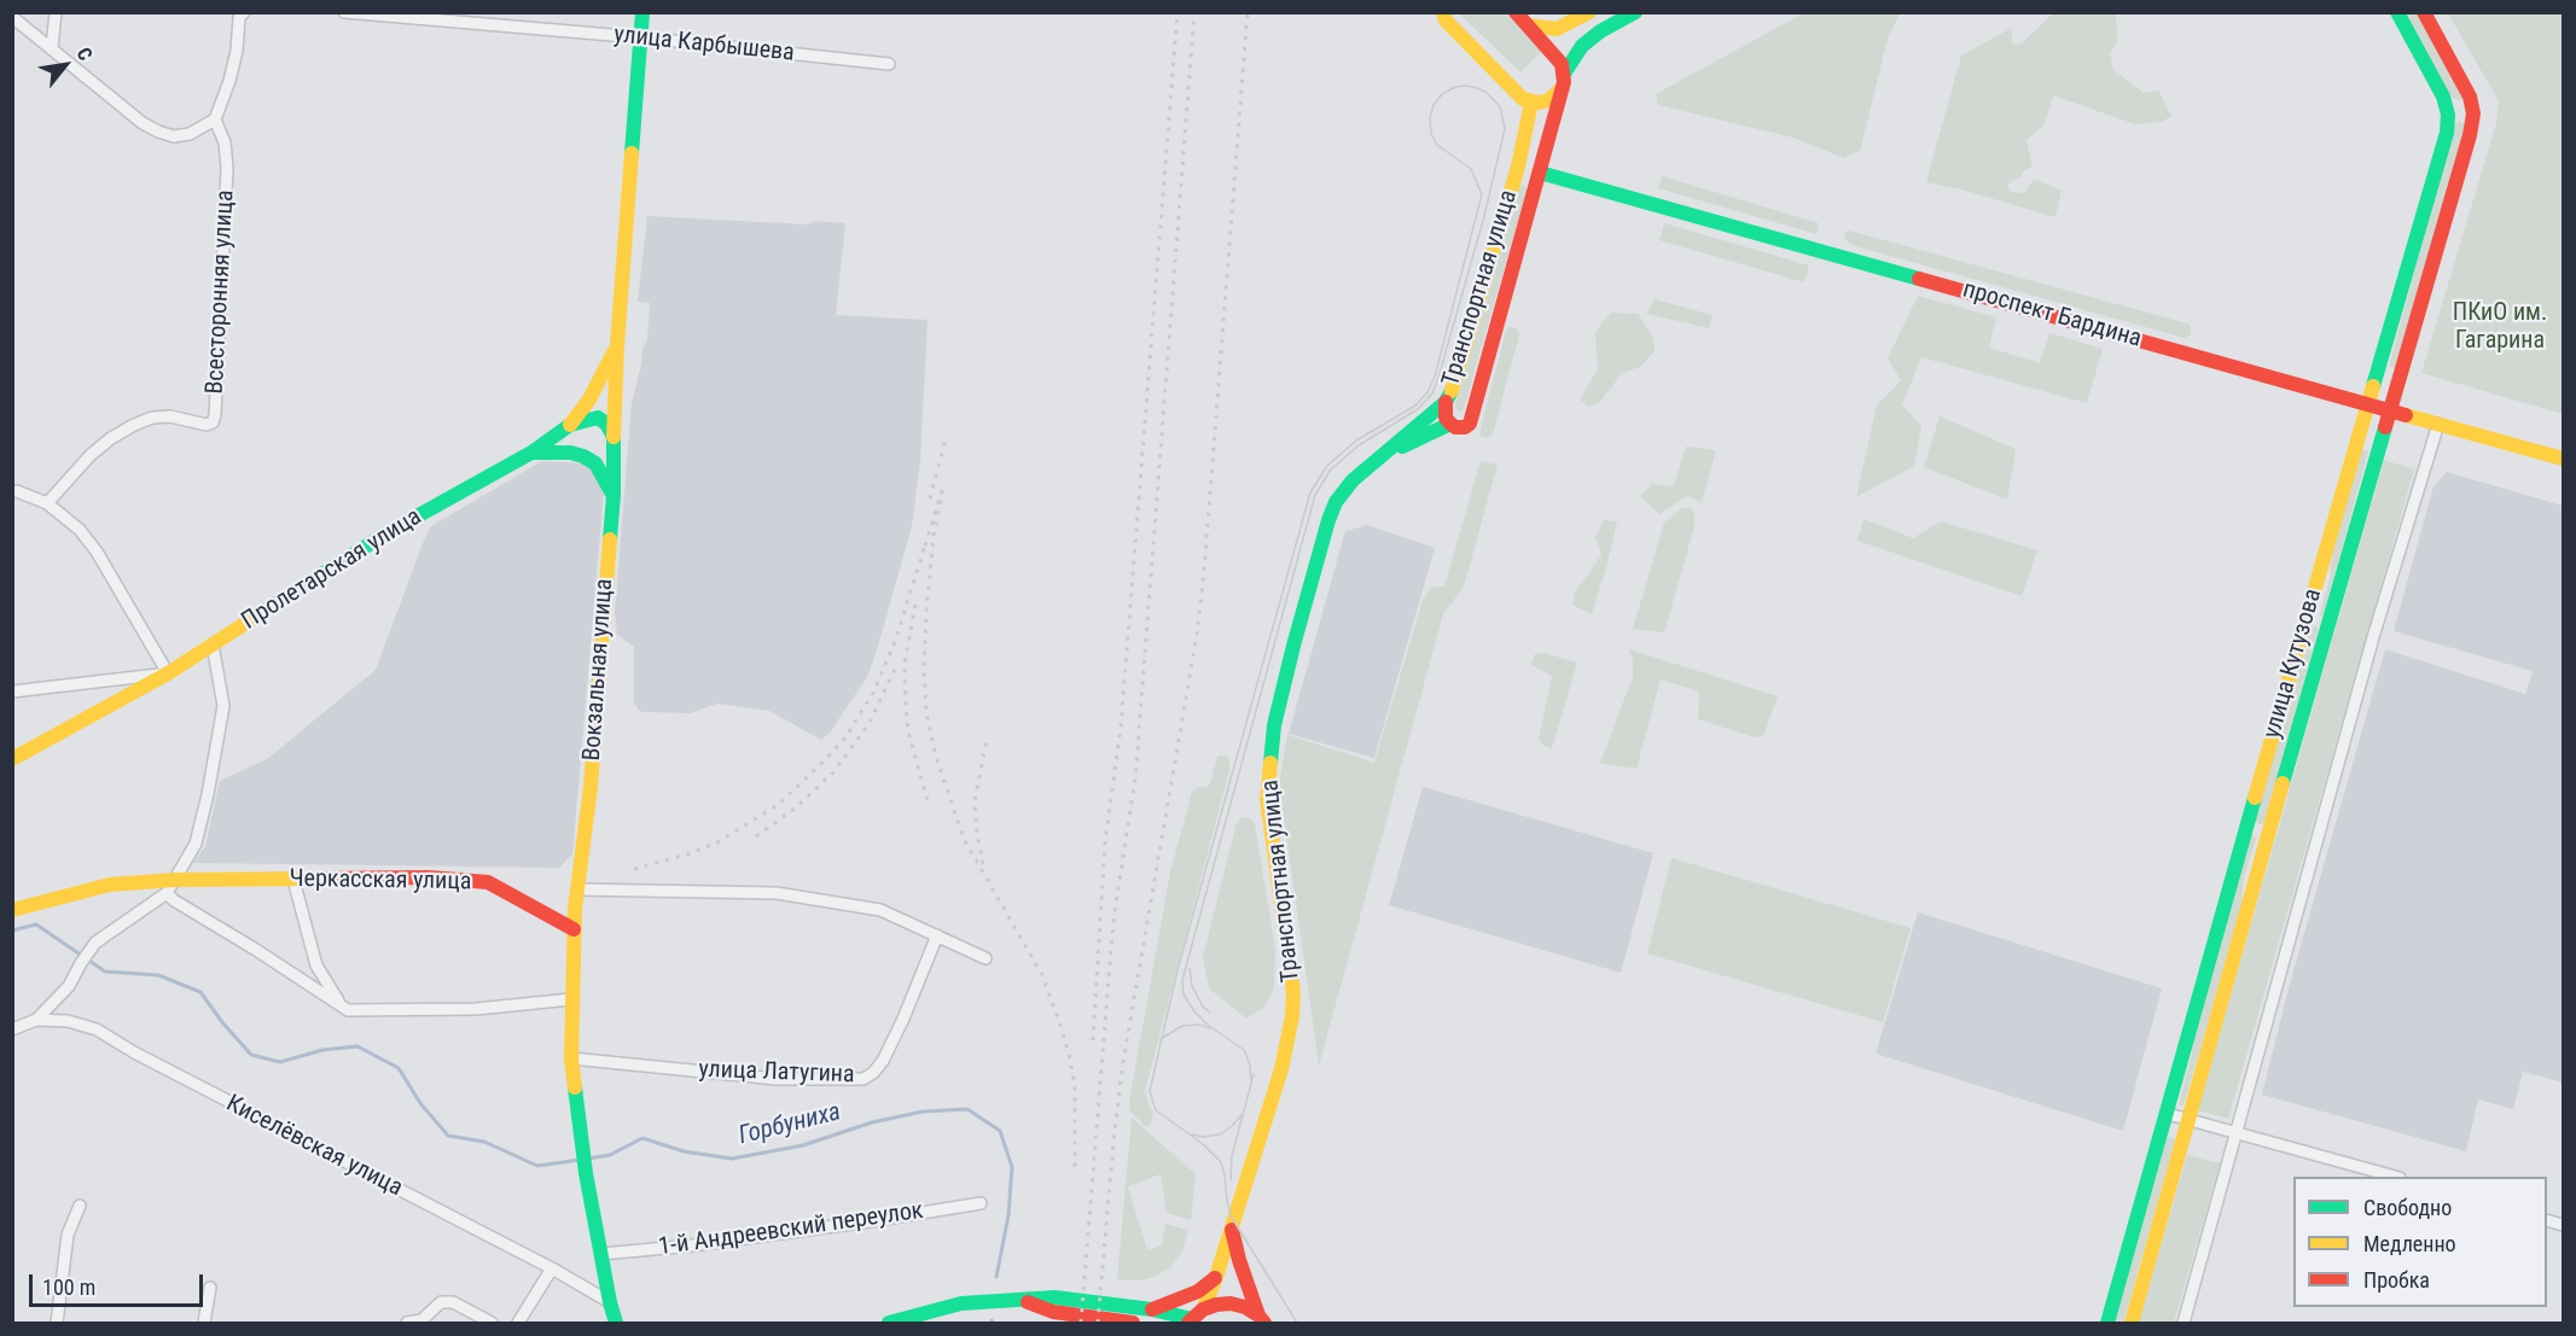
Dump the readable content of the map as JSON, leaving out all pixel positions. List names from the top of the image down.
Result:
{
  "streets": {
    "main road": [
      "Транспортная улица",
      "проспект Бардина",
      "Пролетарская улица",
      "улица Кутузова",
      "Вокзальная улица",
      "Черкасская улица"
    ],
    "street": [
      "улица Карбышева",
      "Всесторонняя улица",
      "улица Латугина",
      "Киселёвская улица",
      "1-й Андреевский переулок"
    ]
  },
  "crossings": [
    ["улица Карбышева", "Вокзальная улица"],
    ["Транспортная улица", "проспект Бардина"],
    ["проспект Бардина", "улица Кутузова"],
    ["Пролетарская улица", "Вокзальная улица"],
    ["Вокзальная улица", "Черкасская улица"],
    ["Вокзальная улица", "улица Латугина"],
    ["Вокзальная улица", "Киселёвская улица"],
    ["Вокзальная улица", "1-й Андреевский переулок"]
  ],
  "water": ["Горбуниха"],
  "parks": ["ПКиО им. Гагарина"],
  "legend": ["Свободно", "Медленно", "Пробка"],
  "scale_bar": "100 m",
  "north": "top right"
}
